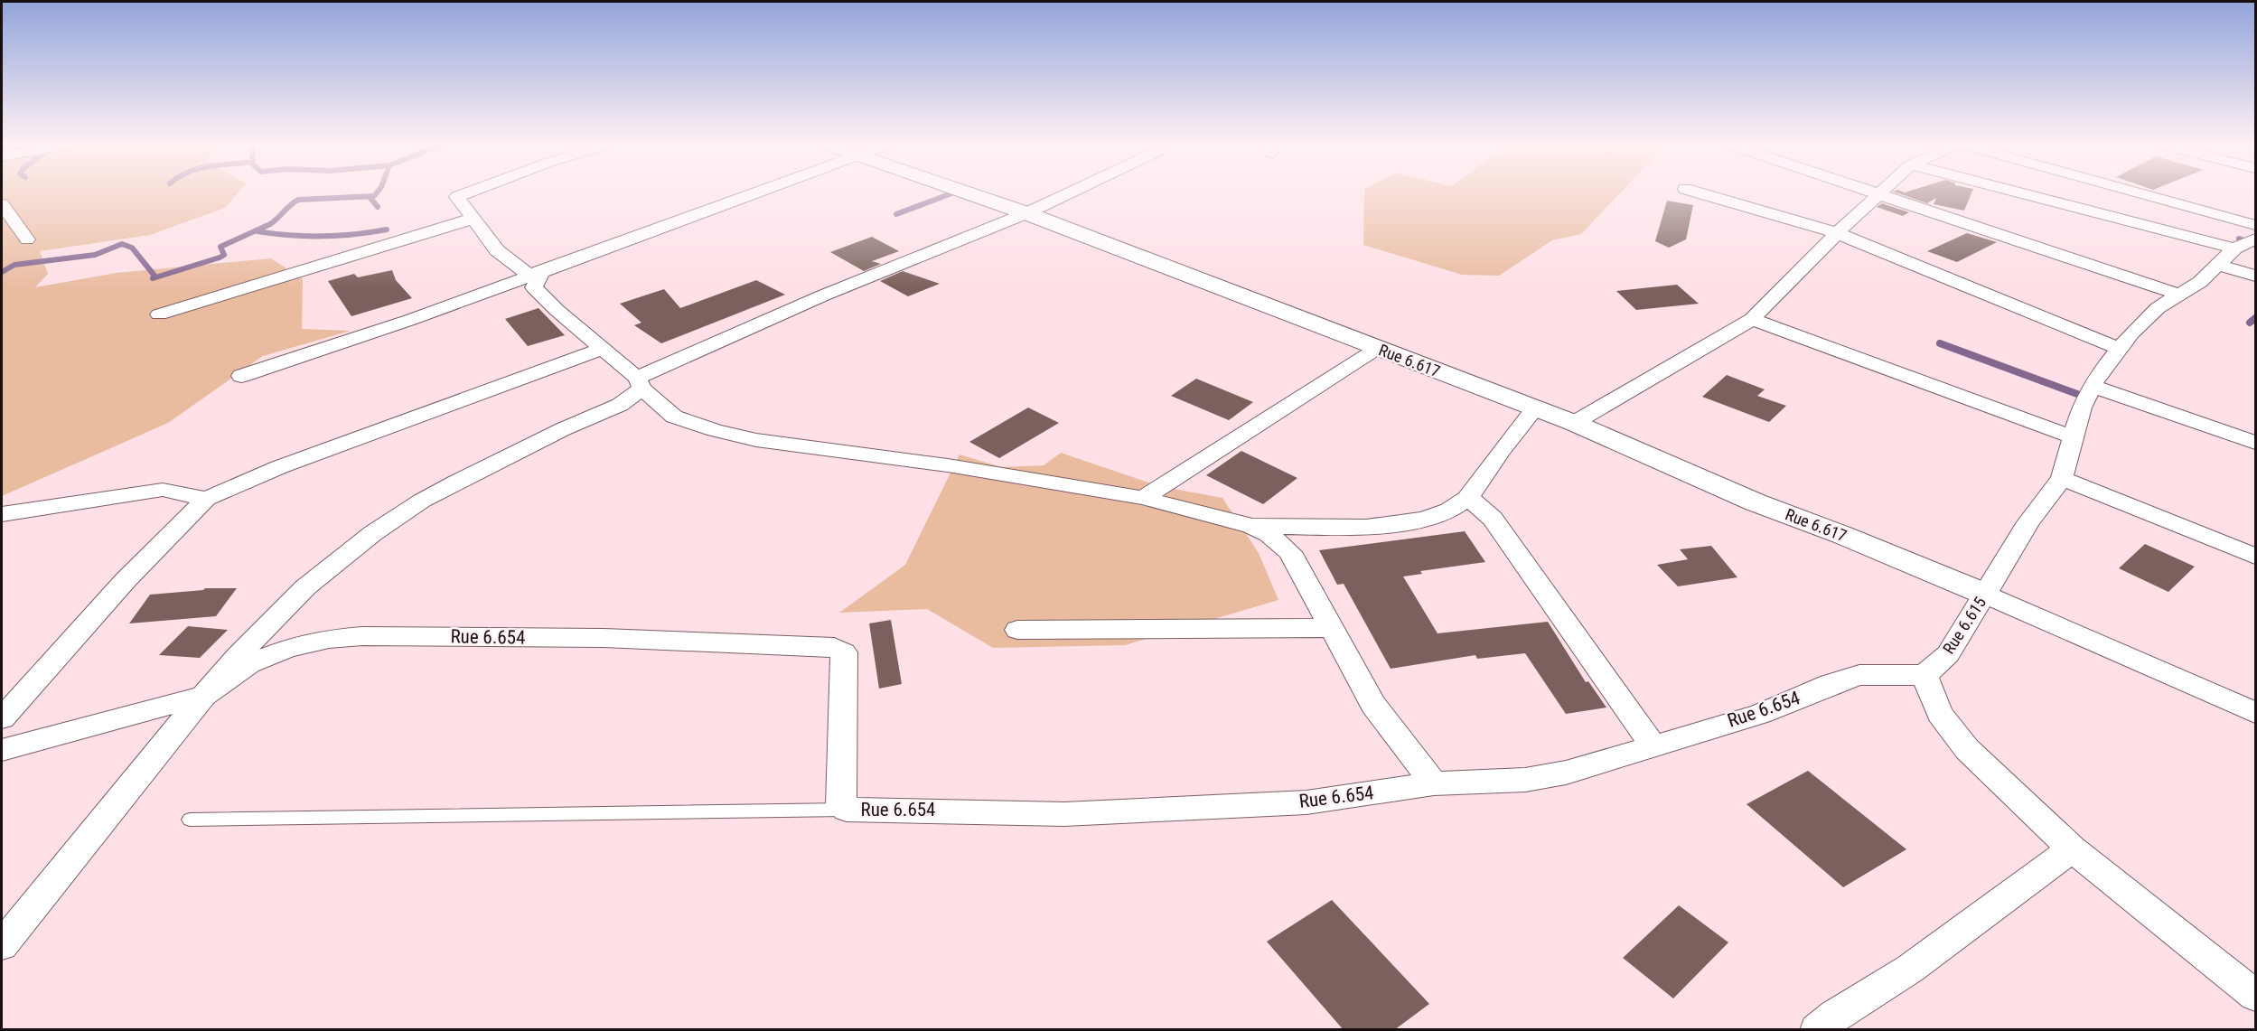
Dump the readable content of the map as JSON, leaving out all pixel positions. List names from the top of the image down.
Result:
{
  "streets": {
    "street": ["Rue 6.617", "Rue 6.615", "Rue 6.654"]
  },
  "crossings": [
    ["Rue 6.617", "Rue 6.615"],
    ["Rue 6.615", "Rue 6.654"]
  ]
}
